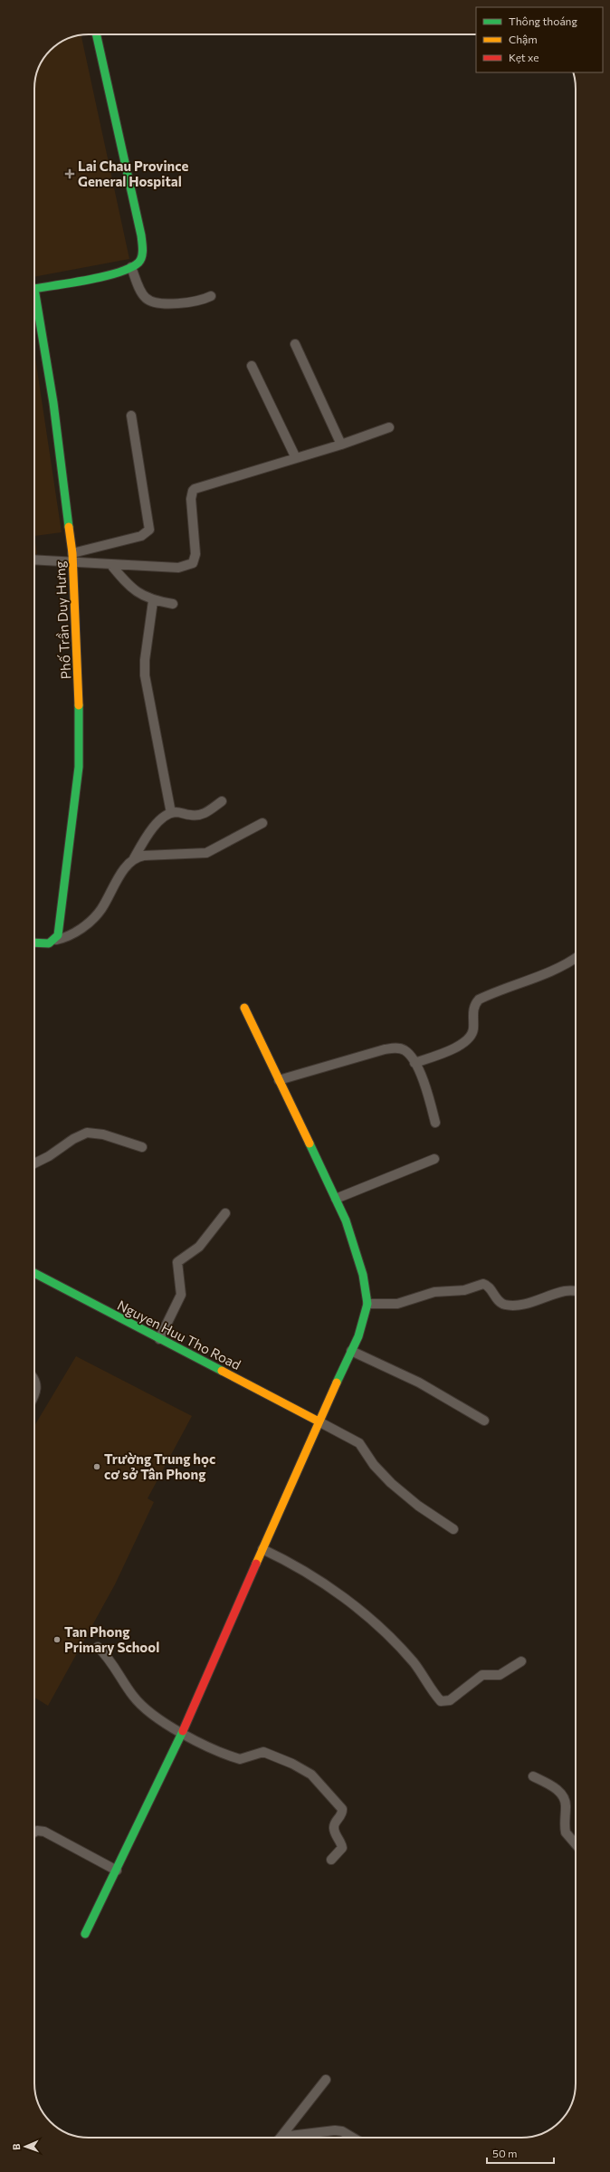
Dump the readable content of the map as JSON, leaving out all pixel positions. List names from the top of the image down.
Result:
{
  "streets": {
    "street": ["Phố Trần Duy Hưng", "Nguyen Huu Tho Road"]
  },
  "places": {
    "health": ["Lai Chau Province General Hospital"],
    "other": ["Trường Trung học cơ sở Tân Phong", "Tan Phong Primary School"]
  },
  "legend": ["Thông thoáng", "Chậm", "Kẹt xe"],
  "scale_bar": "50 m",
  "north": "left"
}
